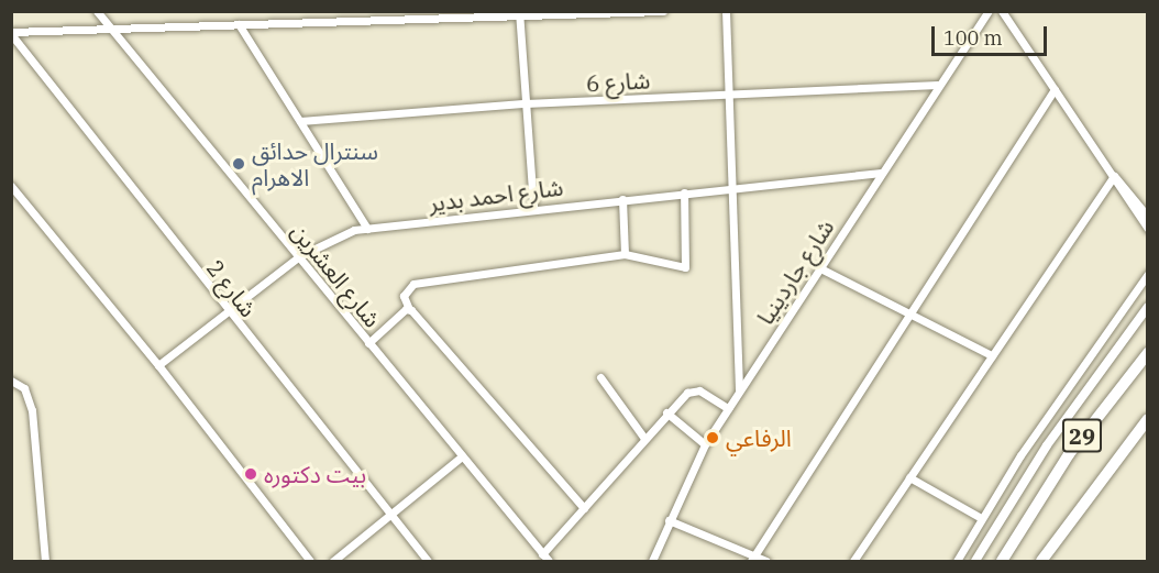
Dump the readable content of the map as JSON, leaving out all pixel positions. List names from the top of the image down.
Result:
{
  "streets": {
    "highway": ["29"],
    "street": [
      "شارع 6",
      "شارع احمد بدير",
      "شارع جاردينيا",
      "شارع العشرين",
      "شارع 2"
    ]
  },
  "crossings": [
    ["شارع 6", "شارع جاردينيا"],
    ["شارع احمد بدير", "شارع جاردينيا"],
    ["شارع احمد بدير", "شارع العشرين"],
    ["شارع احمد بدير", "شارع 2"]
  ],
  "places": ["سنترال حدائق الاهرام", "الرفاعي", "بيت دكتوره"],
  "scale_bar": "100 m"
}
